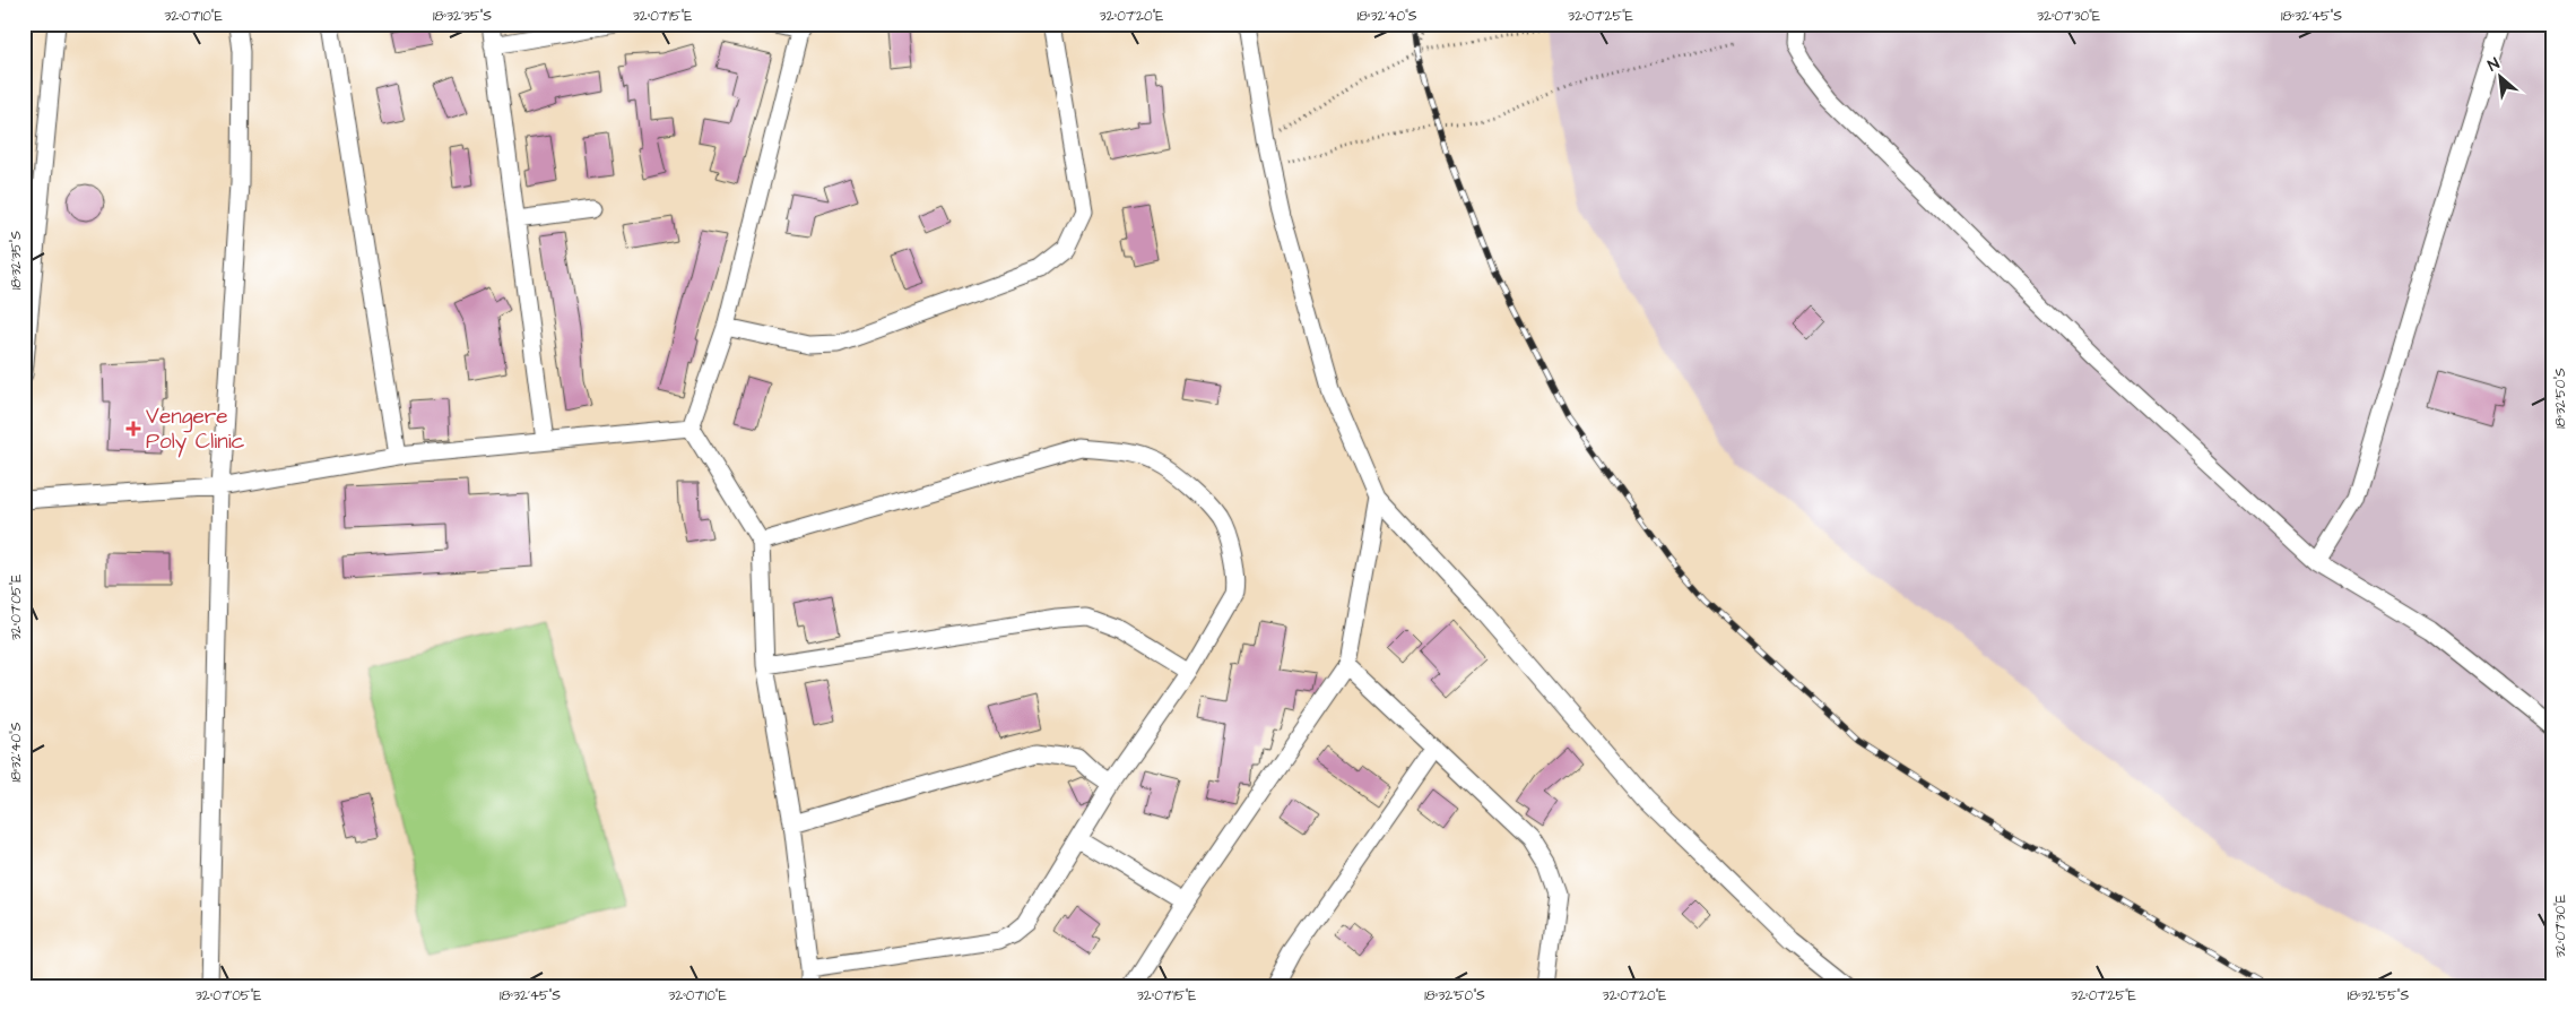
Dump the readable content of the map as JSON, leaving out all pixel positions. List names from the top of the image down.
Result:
{
  "places": {
    "health": ["Vengere Poly Clinic"]
  },
  "north": "top left",
  "coordinates": [
    "32°07'10\"E",
    "18°32'35\"S",
    "32°07'15\"E",
    "32°07'20\"E",
    "18°32'40\"S",
    "32°07'25\"E",
    "32°07'30\"E",
    "18°32'45\"S",
    "18°32'50\"S",
    "32°07'05\"E",
    "18°32'55\"S"
  ]
}
